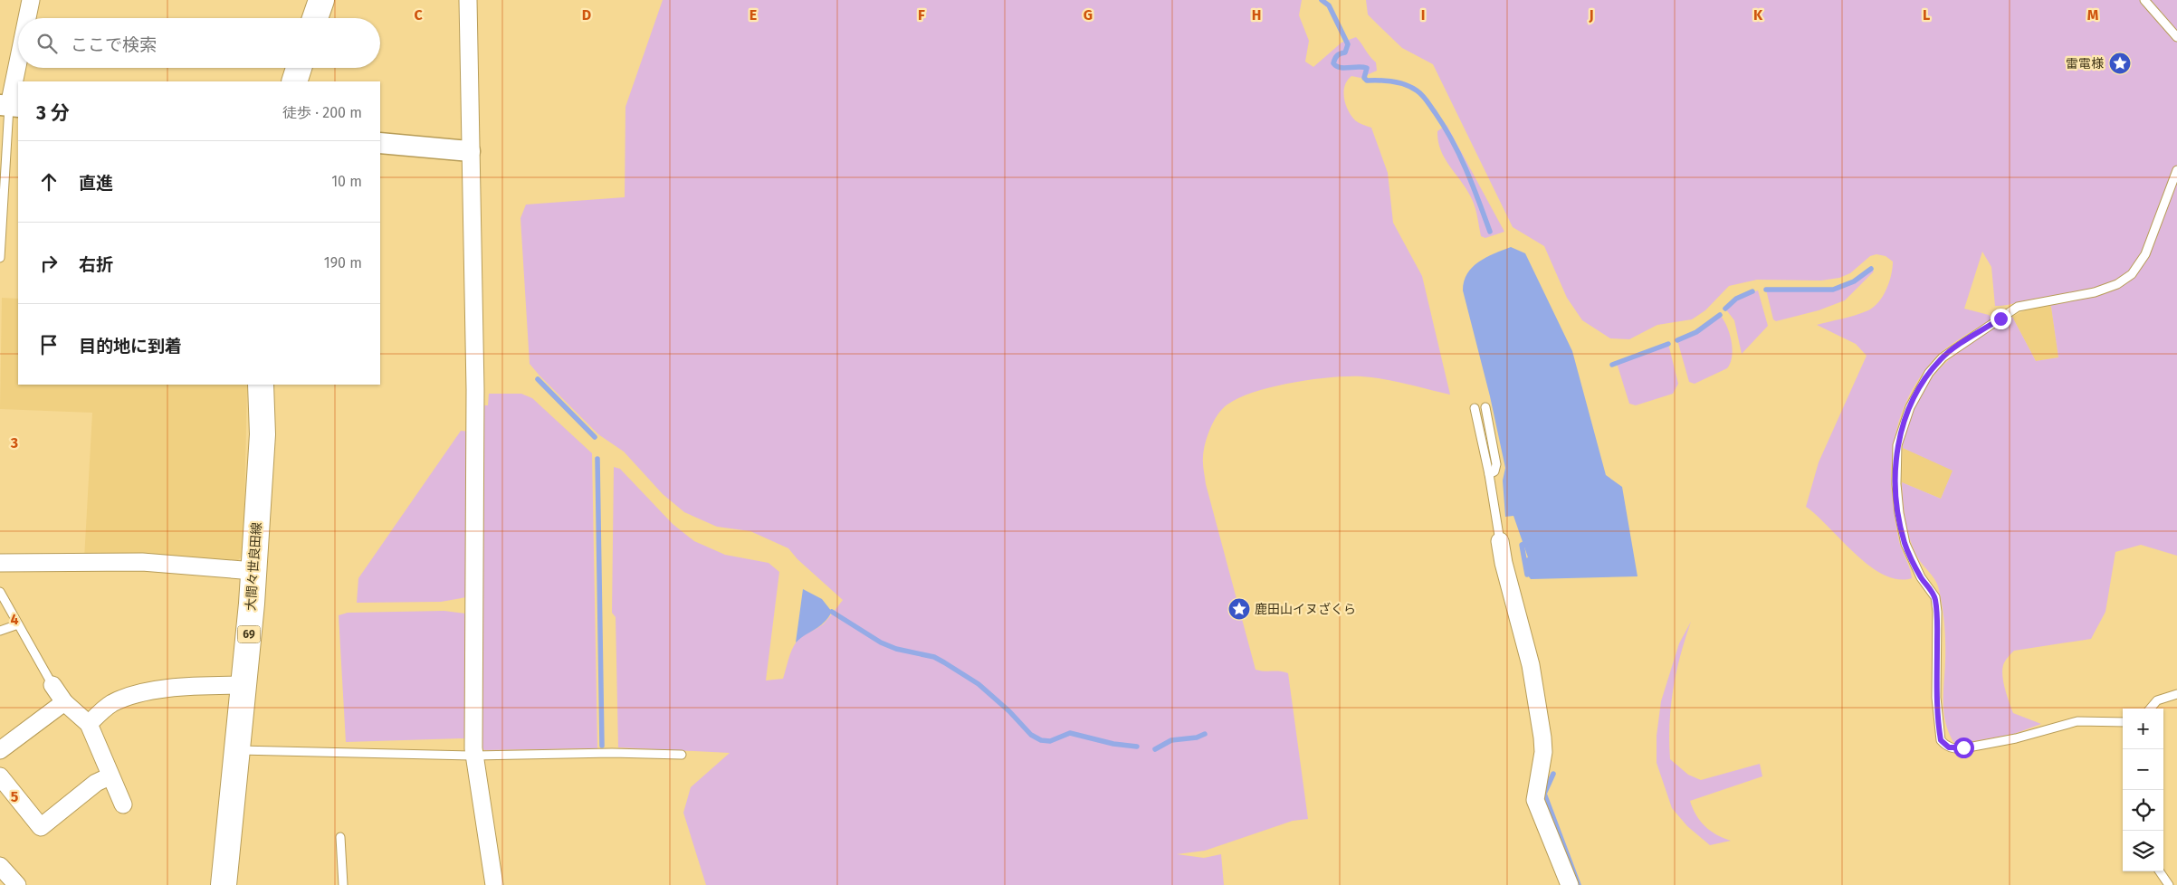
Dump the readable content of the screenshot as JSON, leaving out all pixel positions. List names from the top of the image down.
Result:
{
  "streets": {
    "main road": ["大間々世良田線", "69"]
  },
  "places": {
    "place": ["雷電様", "鹿田山イヌざくら"]
  },
  "page": {
    "search": "ここで検索",
    "heading": ["3 分", "徒歩 · 200 m"],
    "list": [
      ["直進", "10 m"],
      ["右折", "190 m"],
      "目的地に到着"
    ],
    "map_buttons": ["+", "−"]
  },
  "grid": {
    "columns": [
      "C",
      "D",
      "E",
      "F",
      "G",
      "H",
      "I",
      "J",
      "K",
      "L",
      "M"
    ],
    "rows": ["3", "4", "5"]
  }
}
